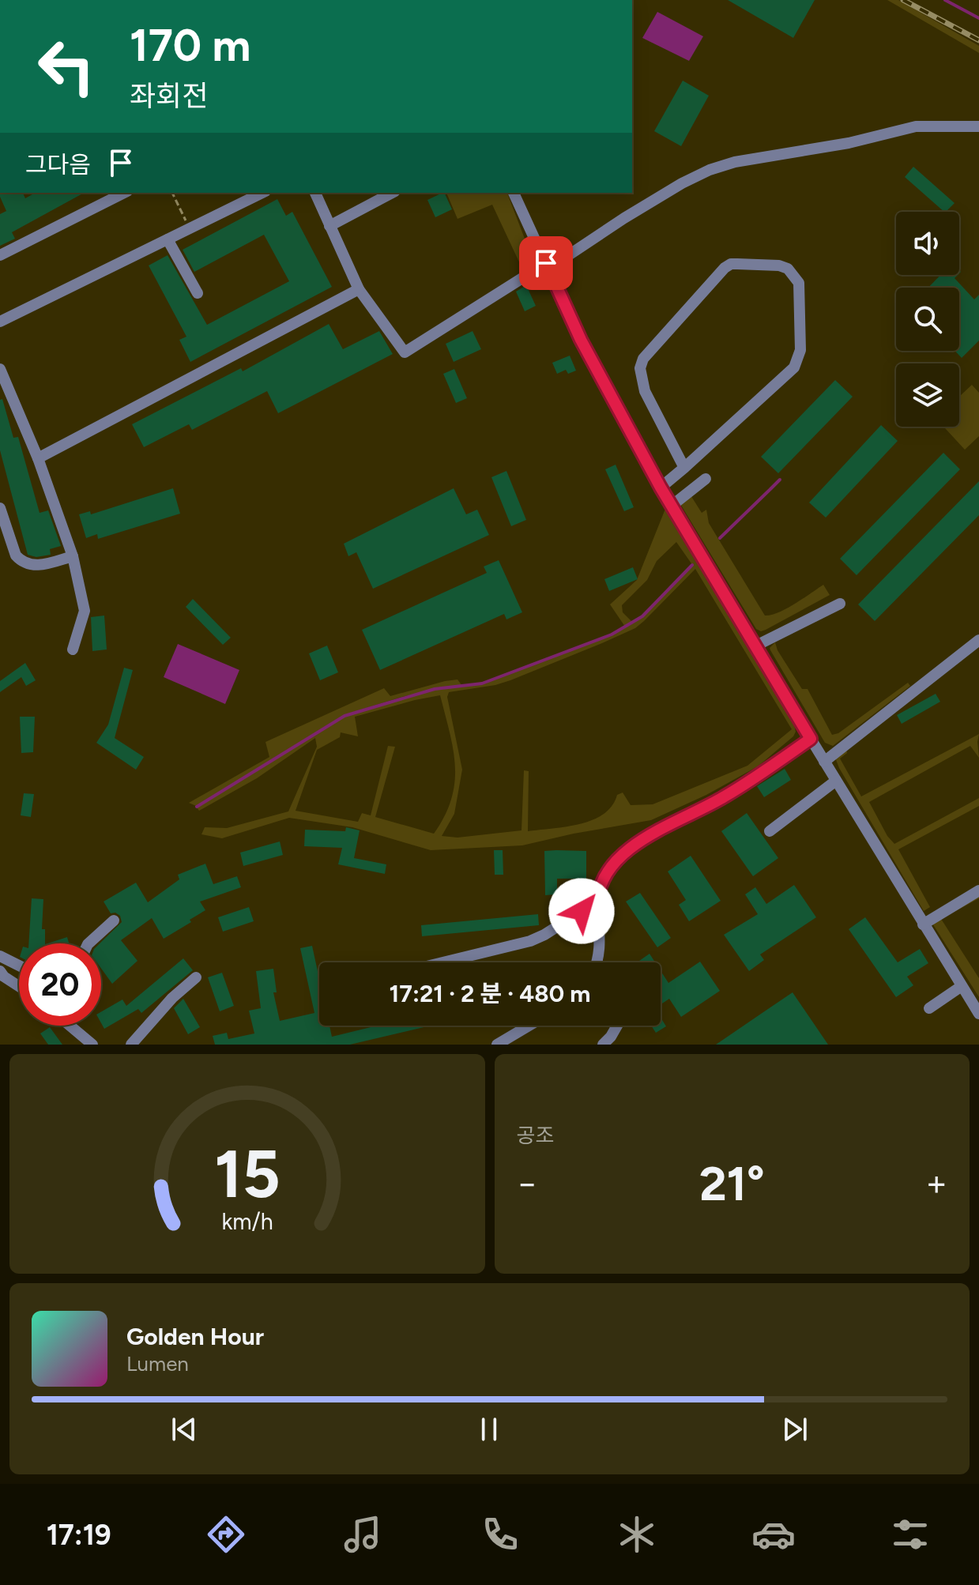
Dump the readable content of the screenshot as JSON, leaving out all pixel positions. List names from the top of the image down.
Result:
{
  "page": {
    "turn": ["170 m", "좌회전"],
    "then": "그다음",
    "limit": "20",
    "trip": "17:21 · 2 분 · 480 m",
    "tile": "공조",
    "heat": ["−", "21°", "+"],
    "song": ["Golden Hour", "Lumen"],
    "tabs": "17:19",
    "gauge": ["15", "km/h"]
  }
}
